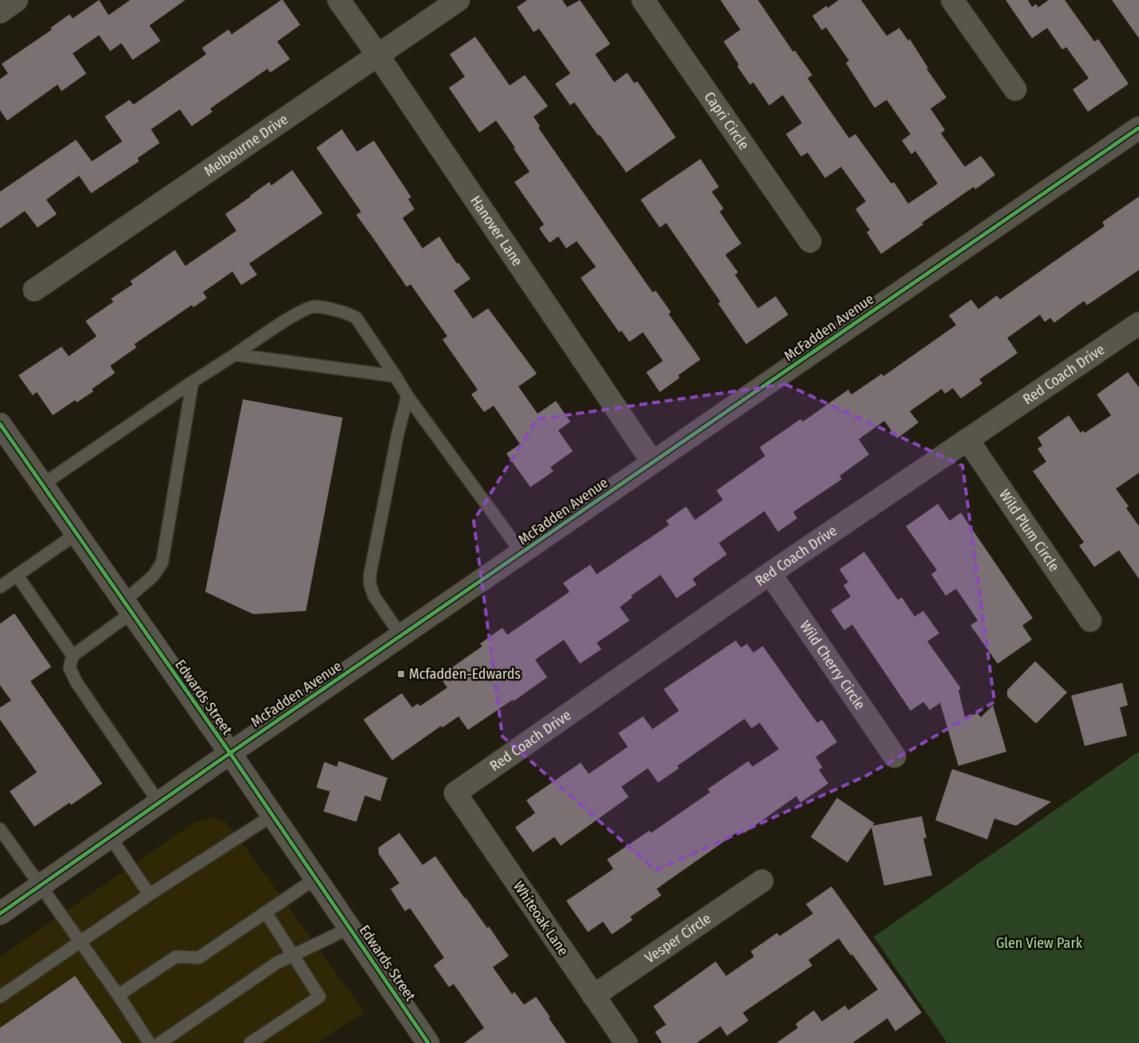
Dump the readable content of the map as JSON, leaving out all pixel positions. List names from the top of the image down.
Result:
{
  "streets": {
    "street": [
      "Capri Circle",
      "Melbourne Drive",
      "Hanover Lane",
      "McFadden Avenue",
      "Red Coach Drive",
      "Wild Plum Circle",
      "Wild Cherry Circle",
      "Edwards Street",
      "Whiteoak Lane",
      "Vesper Circle"
    ]
  },
  "crossings": [
    ["Melbourne Drive", "Hanover Lane"],
    ["Hanover Lane", "McFadden Avenue"],
    ["McFadden Avenue", "Edwards Street"],
    ["Red Coach Drive", "Wild Plum Circle"],
    ["Red Coach Drive", "Wild Cherry Circle"],
    ["Red Coach Drive", "Whiteoak Lane"],
    ["Whiteoak Lane", "Vesper Circle"]
  ],
  "parks": ["Glen View Park"],
  "places": {
    "transit": ["Mcfadden-Edwards"]
  }
}
